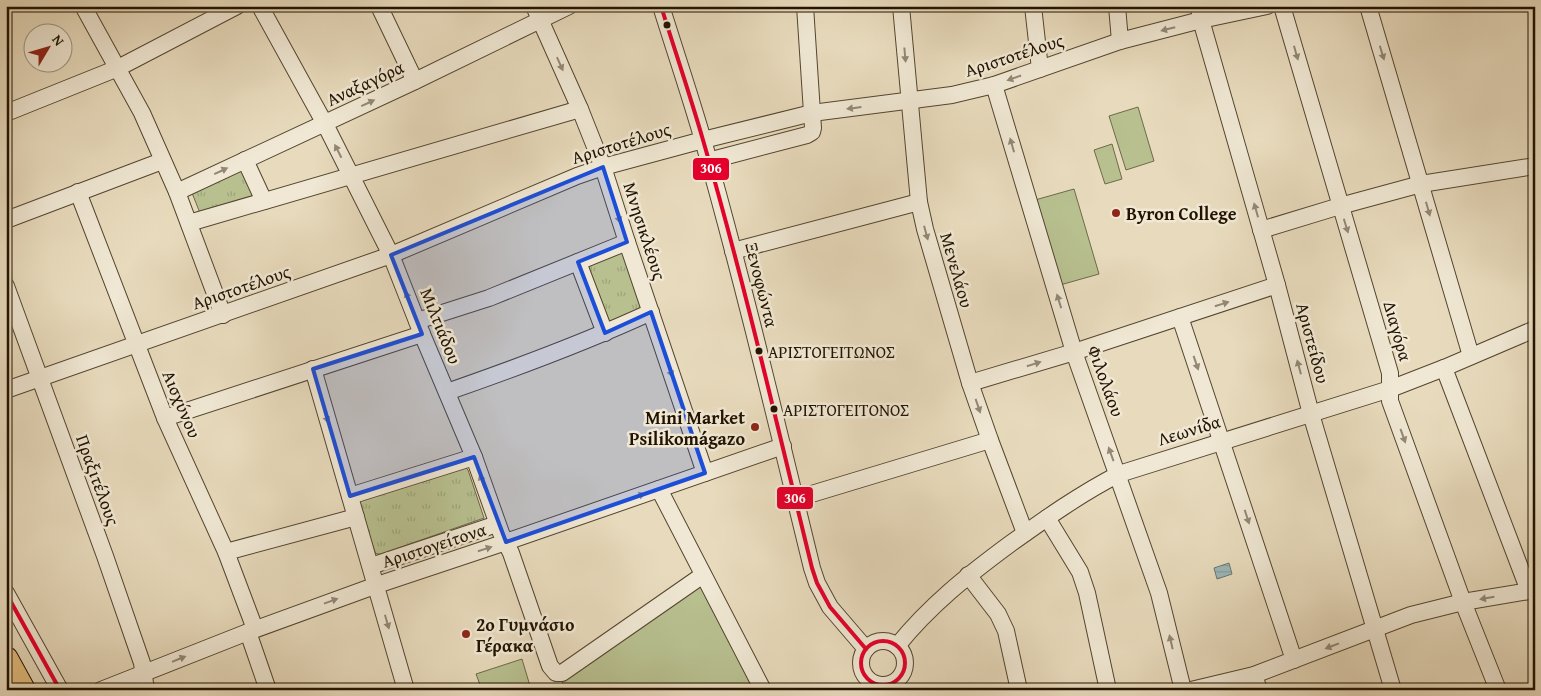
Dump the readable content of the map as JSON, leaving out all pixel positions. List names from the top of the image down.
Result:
{
  "streets": {
    "street": [
      "Αριστοτέλους",
      "Αναξαγόρα",
      "Μνησικλέους",
      "Μενελάου",
      "Ξενοφώντα",
      "Μιλτιάδου",
      "Διαγόρα",
      "Αριστείδου",
      "Φιλολάου",
      "Αισχύνου",
      "Λεωνίδα",
      "Πραξιτέλους",
      "Αριστογείτονα"
    ]
  },
  "crossings": [
    ["Αριστοτέλους", "Μνησικλέους"],
    ["Αριστοτέλους", "Μενελάου"],
    ["Αριστοτέλους", "Ξενοφώντα"],
    ["Αριστοτέλους", "Μιλτιάδου"],
    ["Αριστοτέλους", "Αριστείδου"],
    ["Αριστοτέλους", "Φιλολάου"],
    ["Αριστοτέλους", "Αισχύνου"],
    ["Αριστοτέλους", "Πραξιτέλους"],
    ["Αναξαγόρα", "Μνησικλέους"],
    ["Αναξαγόρα", "Μιλτιάδου"],
    ["Μνησικλέους", "Αριστογείτονα"],
    ["Μενελάου", "Λεωνίδα"],
    ["Ξενοφώντα", "Λεωνίδα"],
    ["Ξενοφώντα", "Αριστογείτονα"],
    ["Μιλτιάδου", "Αριστογείτονα"],
    ["Διαγόρα", "Λεωνίδα"],
    ["Αριστείδου", "Λεωνίδα"],
    ["Φιλολάου", "Λεωνίδα"],
    ["Αισχύνου", "Αριστογείτονα"],
    ["Πραξιτέλους", "Αριστογείτονα"]
  ],
  "one_way": ["Μνησικλέους"],
  "places": [
    "Byron College",
    "ΑΡΙΣΤΟΓΕΙΤΩΝΟΣ",
    "ΑΡΙΣΤΟΓΕΙΤΟΝΟΣ",
    "Mini Market Psilikomágazo",
    "2ο Γυμνάσιο Γέρακα"
  ],
  "lines": ["transit line 306"],
  "north": "top right"
}
